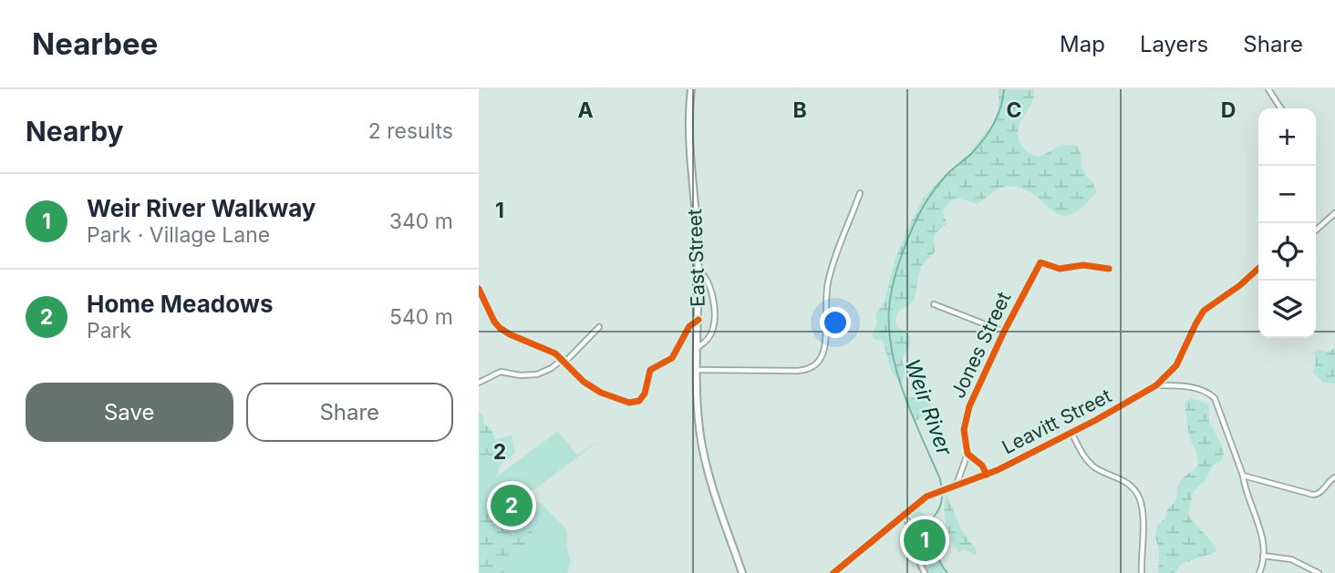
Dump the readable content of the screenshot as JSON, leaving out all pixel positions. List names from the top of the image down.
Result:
{
  "streets": {
    "main road": ["East Street"],
    "street": ["Jones Street", "Leavitt Street"]
  },
  "crossings": [
    ["Jones Street", "Leavitt Street"]
  ],
  "water": ["Weir River"],
  "page": {
    "header": "Nearbee",
    "nav": ["Map", "Layers", "Share"],
    "heading": ["Nearby", "2 results"],
    "map_buttons": ["+", "−"],
    "list": [
      {
        "mark": "1",
        "name": "Weir River Walkway",
        "note": "Park · Village Lane",
        "value": "340 m"
      },
      {
        "mark": "2",
        "name": "Home Meadows",
        "note": "Park",
        "value": "540 m"
      }
    ],
    "buttons": ["Save", "Share"],
    "pins": ["2", "1"]
  },
  "grid": {
    "columns": [
      "A",
      "B",
      "C",
      "D"
    ],
    "rows": ["1", "2"]
  }
}
